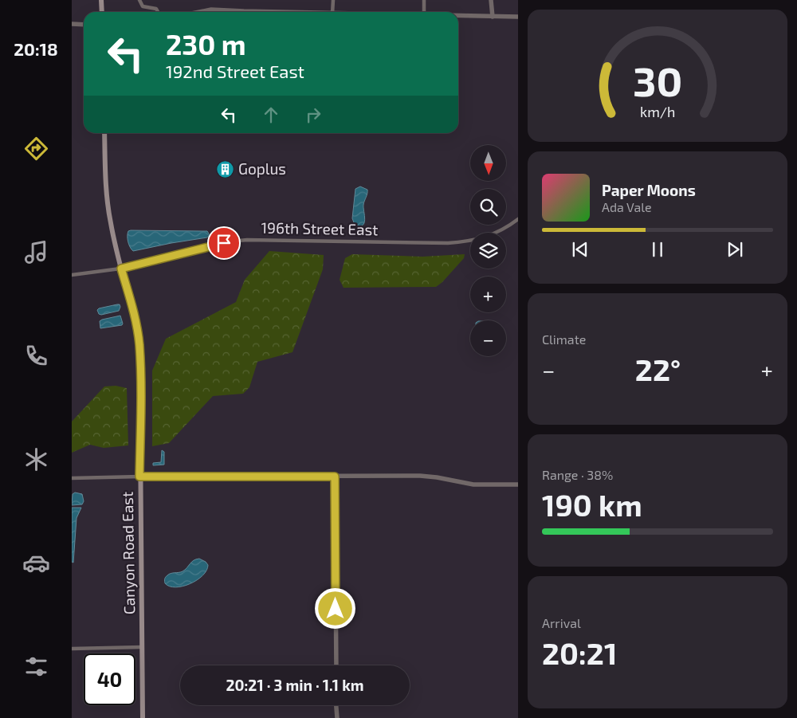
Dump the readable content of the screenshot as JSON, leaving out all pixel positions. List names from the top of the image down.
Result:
{
  "streets": {
    "main road": ["Canyon Road East"],
    "street": ["196th Street East"]
  },
  "crossings": [
    ["196th Street East", "Canyon Road East"]
  ],
  "places": {
    "building": ["Goplus"]
  },
  "north": "bottom",
  "page": {
    "tabs": "20:18",
    "turn": ["230 m", "192nd Street East"],
    "map_buttons": ["+", "−"],
    "song": ["Paper Moons", "Ada Vale"],
    "tile": [
      "Climate",
      ["Range · 38%", "190 km"],
      ["Arrival", "20:21"]
    ],
    "heat": ["−", "22°", "+"],
    "limit": "40",
    "trip": "20:21 · 3 min · 1.1 km",
    "gauge": ["30", "km/h"]
  }
}
